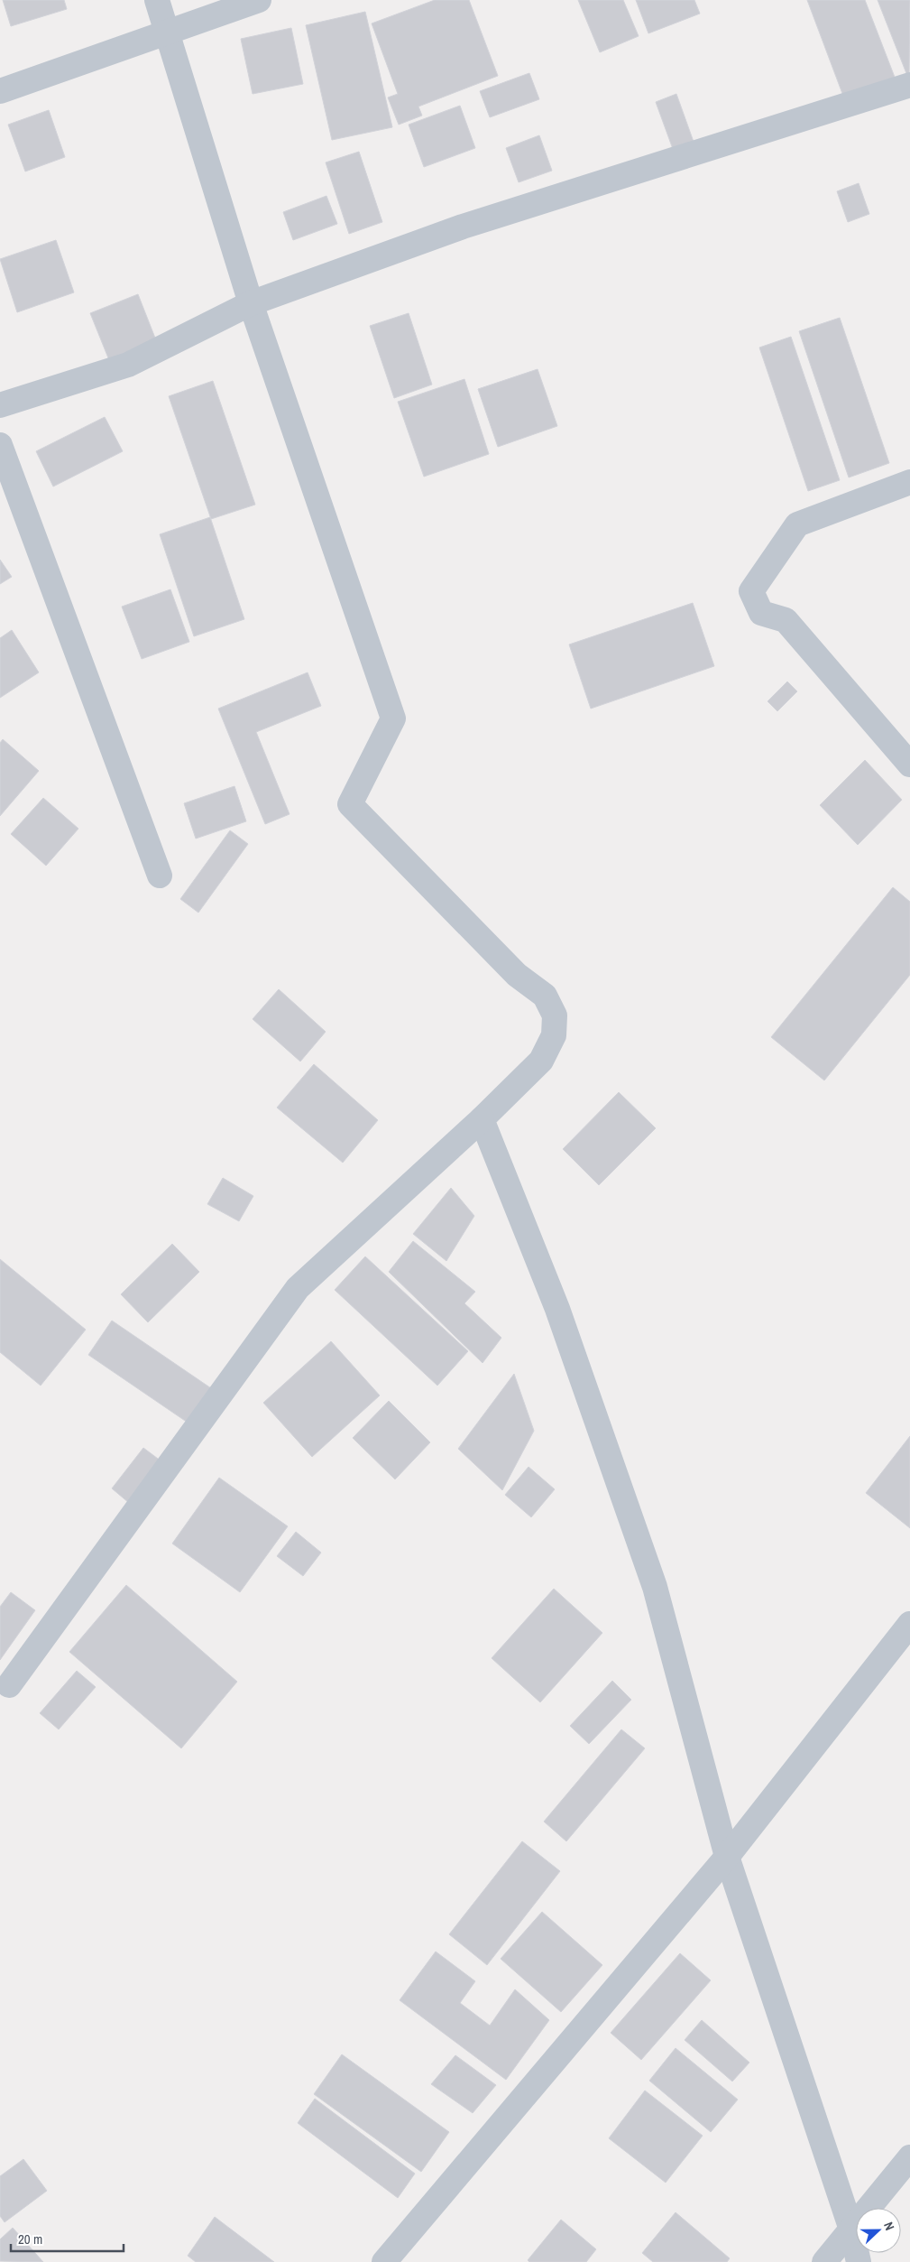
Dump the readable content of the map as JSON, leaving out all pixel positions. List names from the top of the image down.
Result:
{
  "scale_bar": "20 m",
  "north": "right"
}
